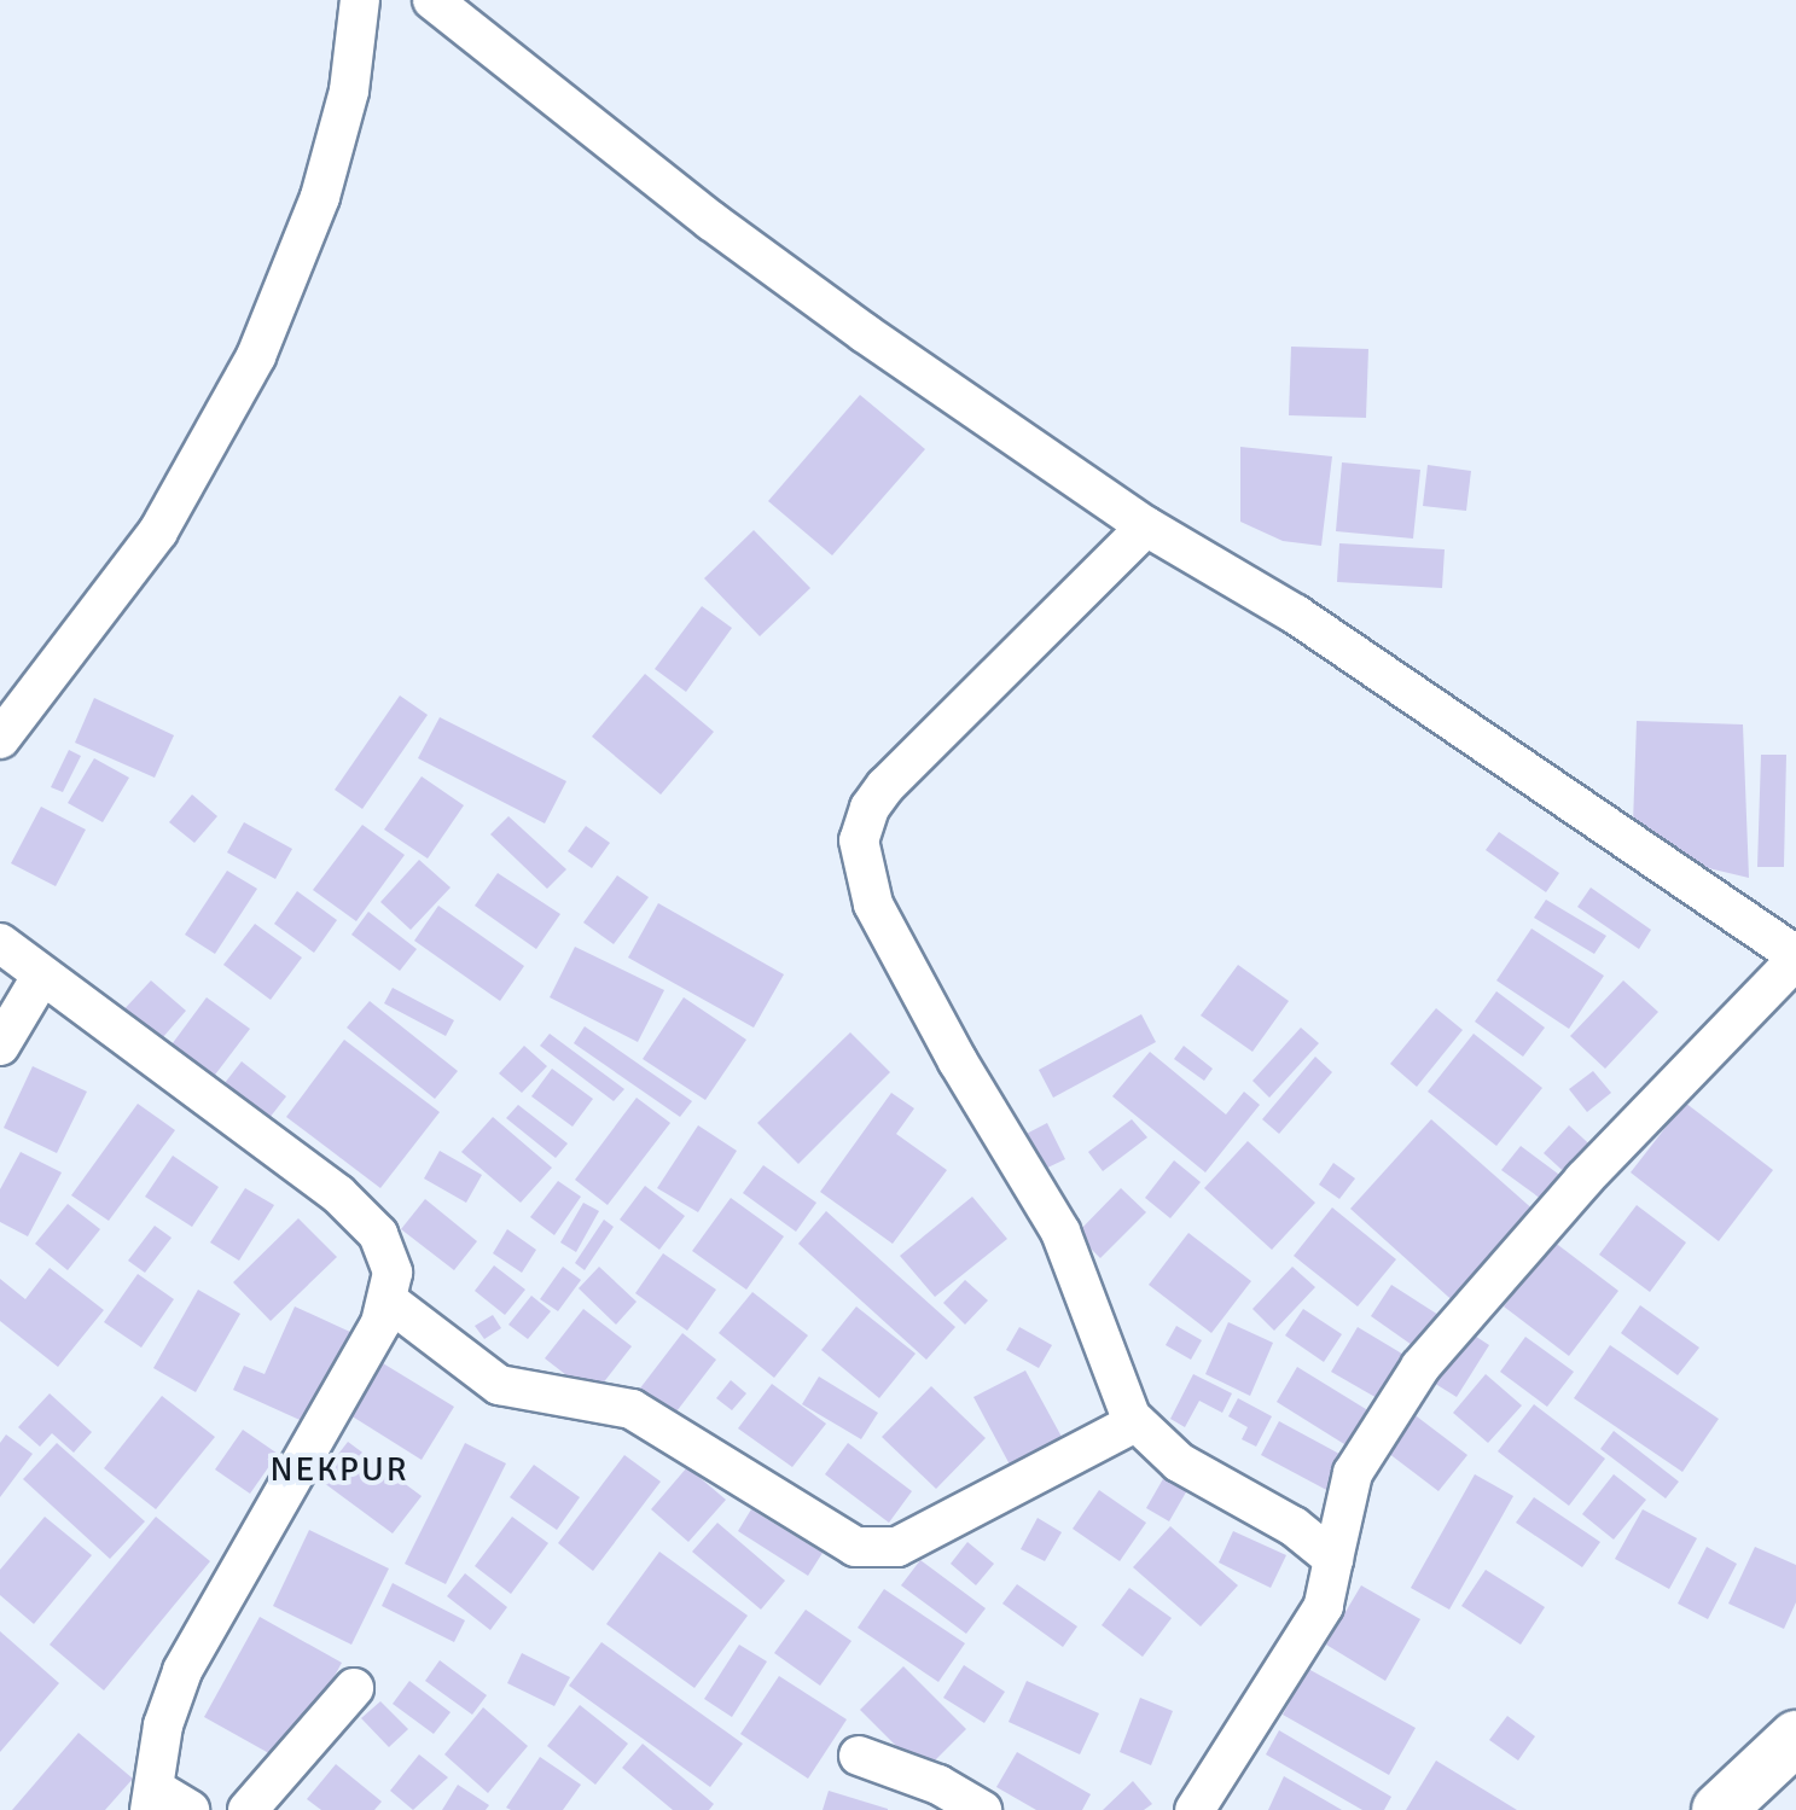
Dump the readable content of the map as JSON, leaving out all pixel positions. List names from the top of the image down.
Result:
{
  "districts": ["NEKPUR"]
}
